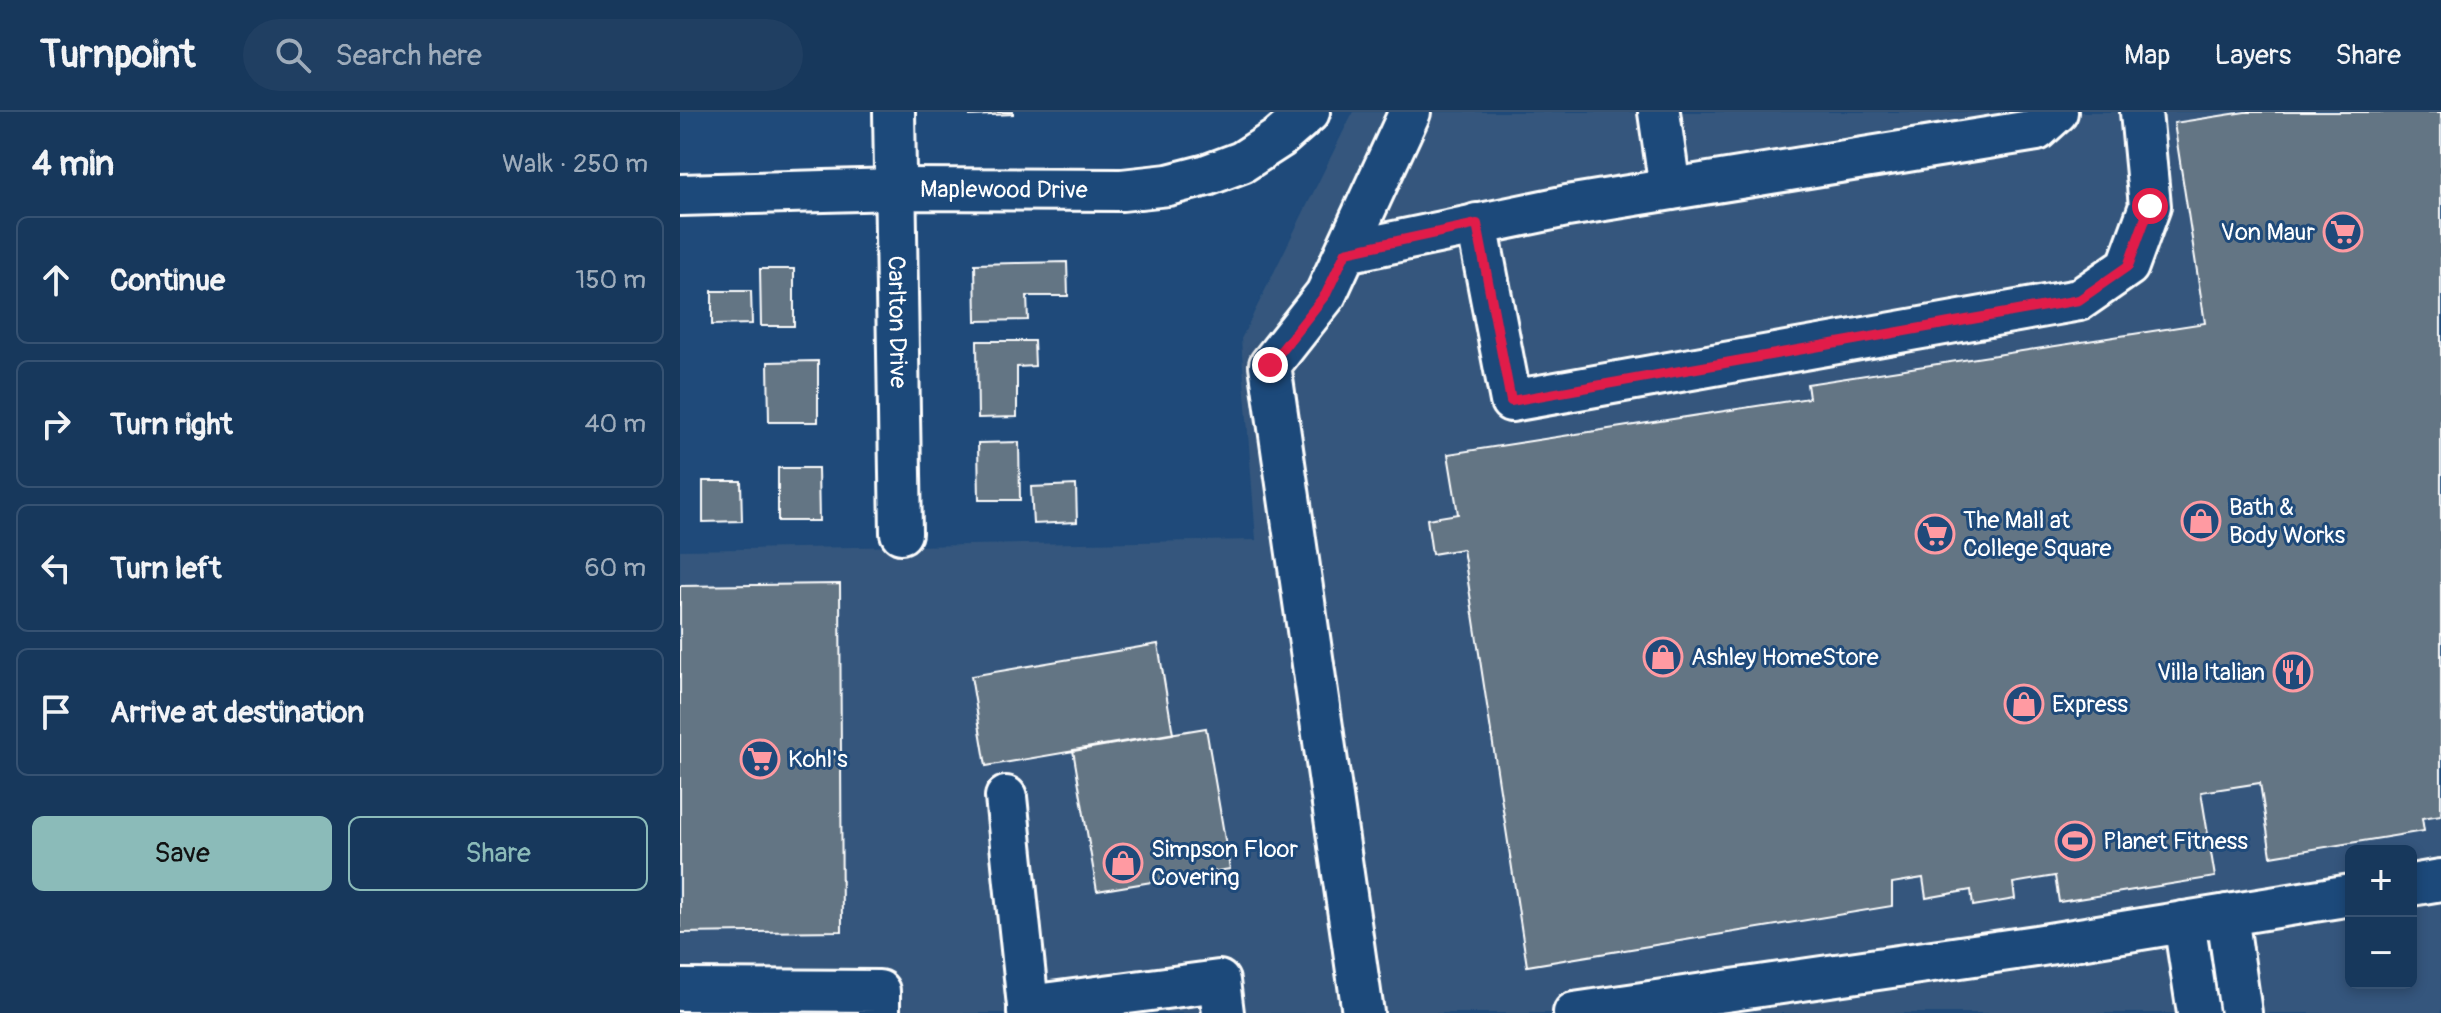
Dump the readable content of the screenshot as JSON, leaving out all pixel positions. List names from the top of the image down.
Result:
{
  "streets": {
    "street": ["Maplewood Drive", "Carlton Drive"]
  },
  "crossings": [
    ["Maplewood Drive", "Carlton Drive"]
  ],
  "places": {
    "supermarket": ["Von Maur", "The Mall at College Square", "Kohl's"],
    "shop": [
      "Bath & Body Works",
      "Ashley HomeStore",
      "Express",
      "Simpson Floor Covering"
    ],
    "restaurant": ["Villa Italian"],
    "sports": ["Planet Fitness"]
  },
  "page": {
    "header": "Turnpoint",
    "search": "Search here",
    "nav": ["Map", "Layers", "Share"],
    "heading": ["4 min", "Walk · 250 m"],
    "list": [
      ["Continue", "150 m"],
      ["Turn right", "40 m"],
      ["Turn left", "60 m"],
      "Arrive at destination"
    ],
    "buttons": ["Save", "Share"],
    "map_buttons": ["+", "−"]
  }
}
